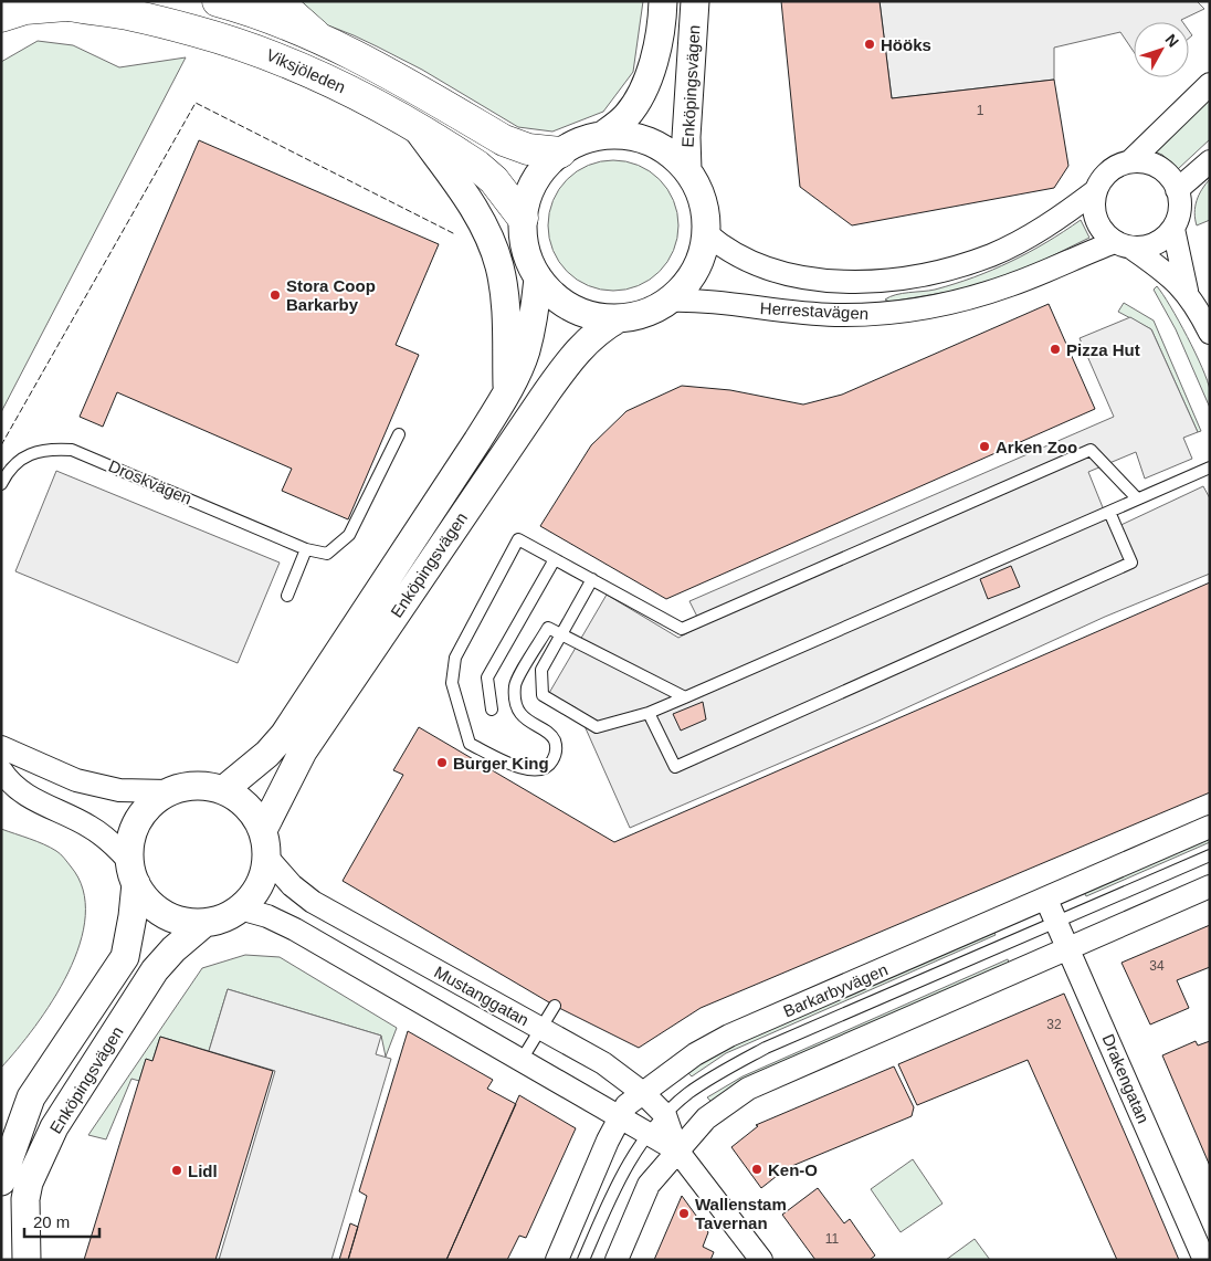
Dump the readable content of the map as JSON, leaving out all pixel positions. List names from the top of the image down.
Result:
{
  "streets": {
    "main road": ["Viksjöleden"],
    "street": [
      "Enköpingsvägen",
      "Herrestavägen",
      "Barkarbyvägen",
      "Mustanggatan",
      "Drakengatan"
    ],
    "lane": ["Droskvägen"]
  },
  "crossings": [
    ["Viksjöleden", "Enköpingsvägen"],
    ["Viksjöleden", "Herrestavägen"],
    ["Enköpingsvägen", "Herrestavägen"],
    ["Enköpingsvägen", "Mustanggatan"],
    ["Barkarbyvägen", "Mustanggatan"],
    ["Barkarbyvägen", "Drakengatan"]
  ],
  "places": [
    "Hööks",
    "Stora Coop Barkarby",
    "Pizza Hut",
    "Arken Zoo",
    "Burger King",
    "Ken-O",
    "Lidl",
    "Wallenstam Tavernan"
  ],
  "house_numbers": [
    "1",
    "34",
    "32",
    "11"
  ],
  "scale_bar": "20 m",
  "north": "top right"
}
